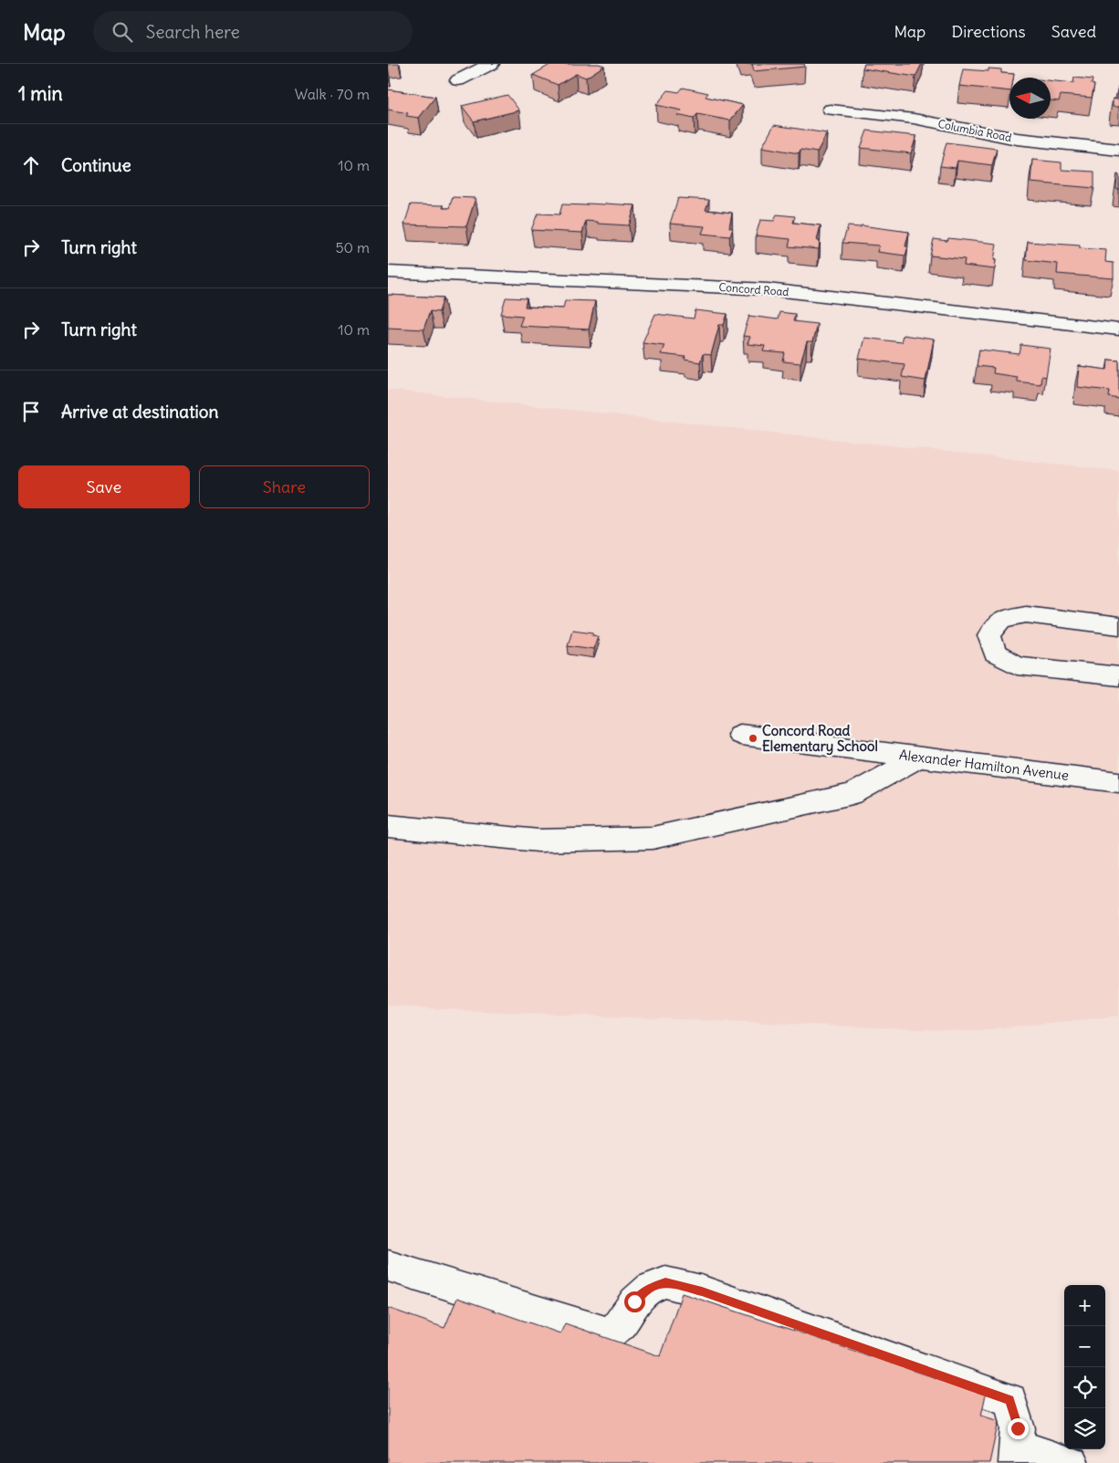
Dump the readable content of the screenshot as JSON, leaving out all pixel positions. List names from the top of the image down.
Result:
{
  "streets": {
    "street": ["Columbia Road", "Concord Road", "Alexander Hamilton Avenue"]
  },
  "places": ["Concord Road Elementary School"],
  "north": "left",
  "page": {
    "header": "Map",
    "search": "Search here",
    "nav": ["Map", "Directions", "Saved"],
    "heading": ["1 min", "Walk · 70 m"],
    "list": [
      ["Continue", "10 m"],
      ["Turn right", "50 m"],
      ["Turn right", "10 m"],
      "Arrive at destination"
    ],
    "buttons": ["Save", "Share"],
    "map_buttons": ["+", "−"]
  }
}
